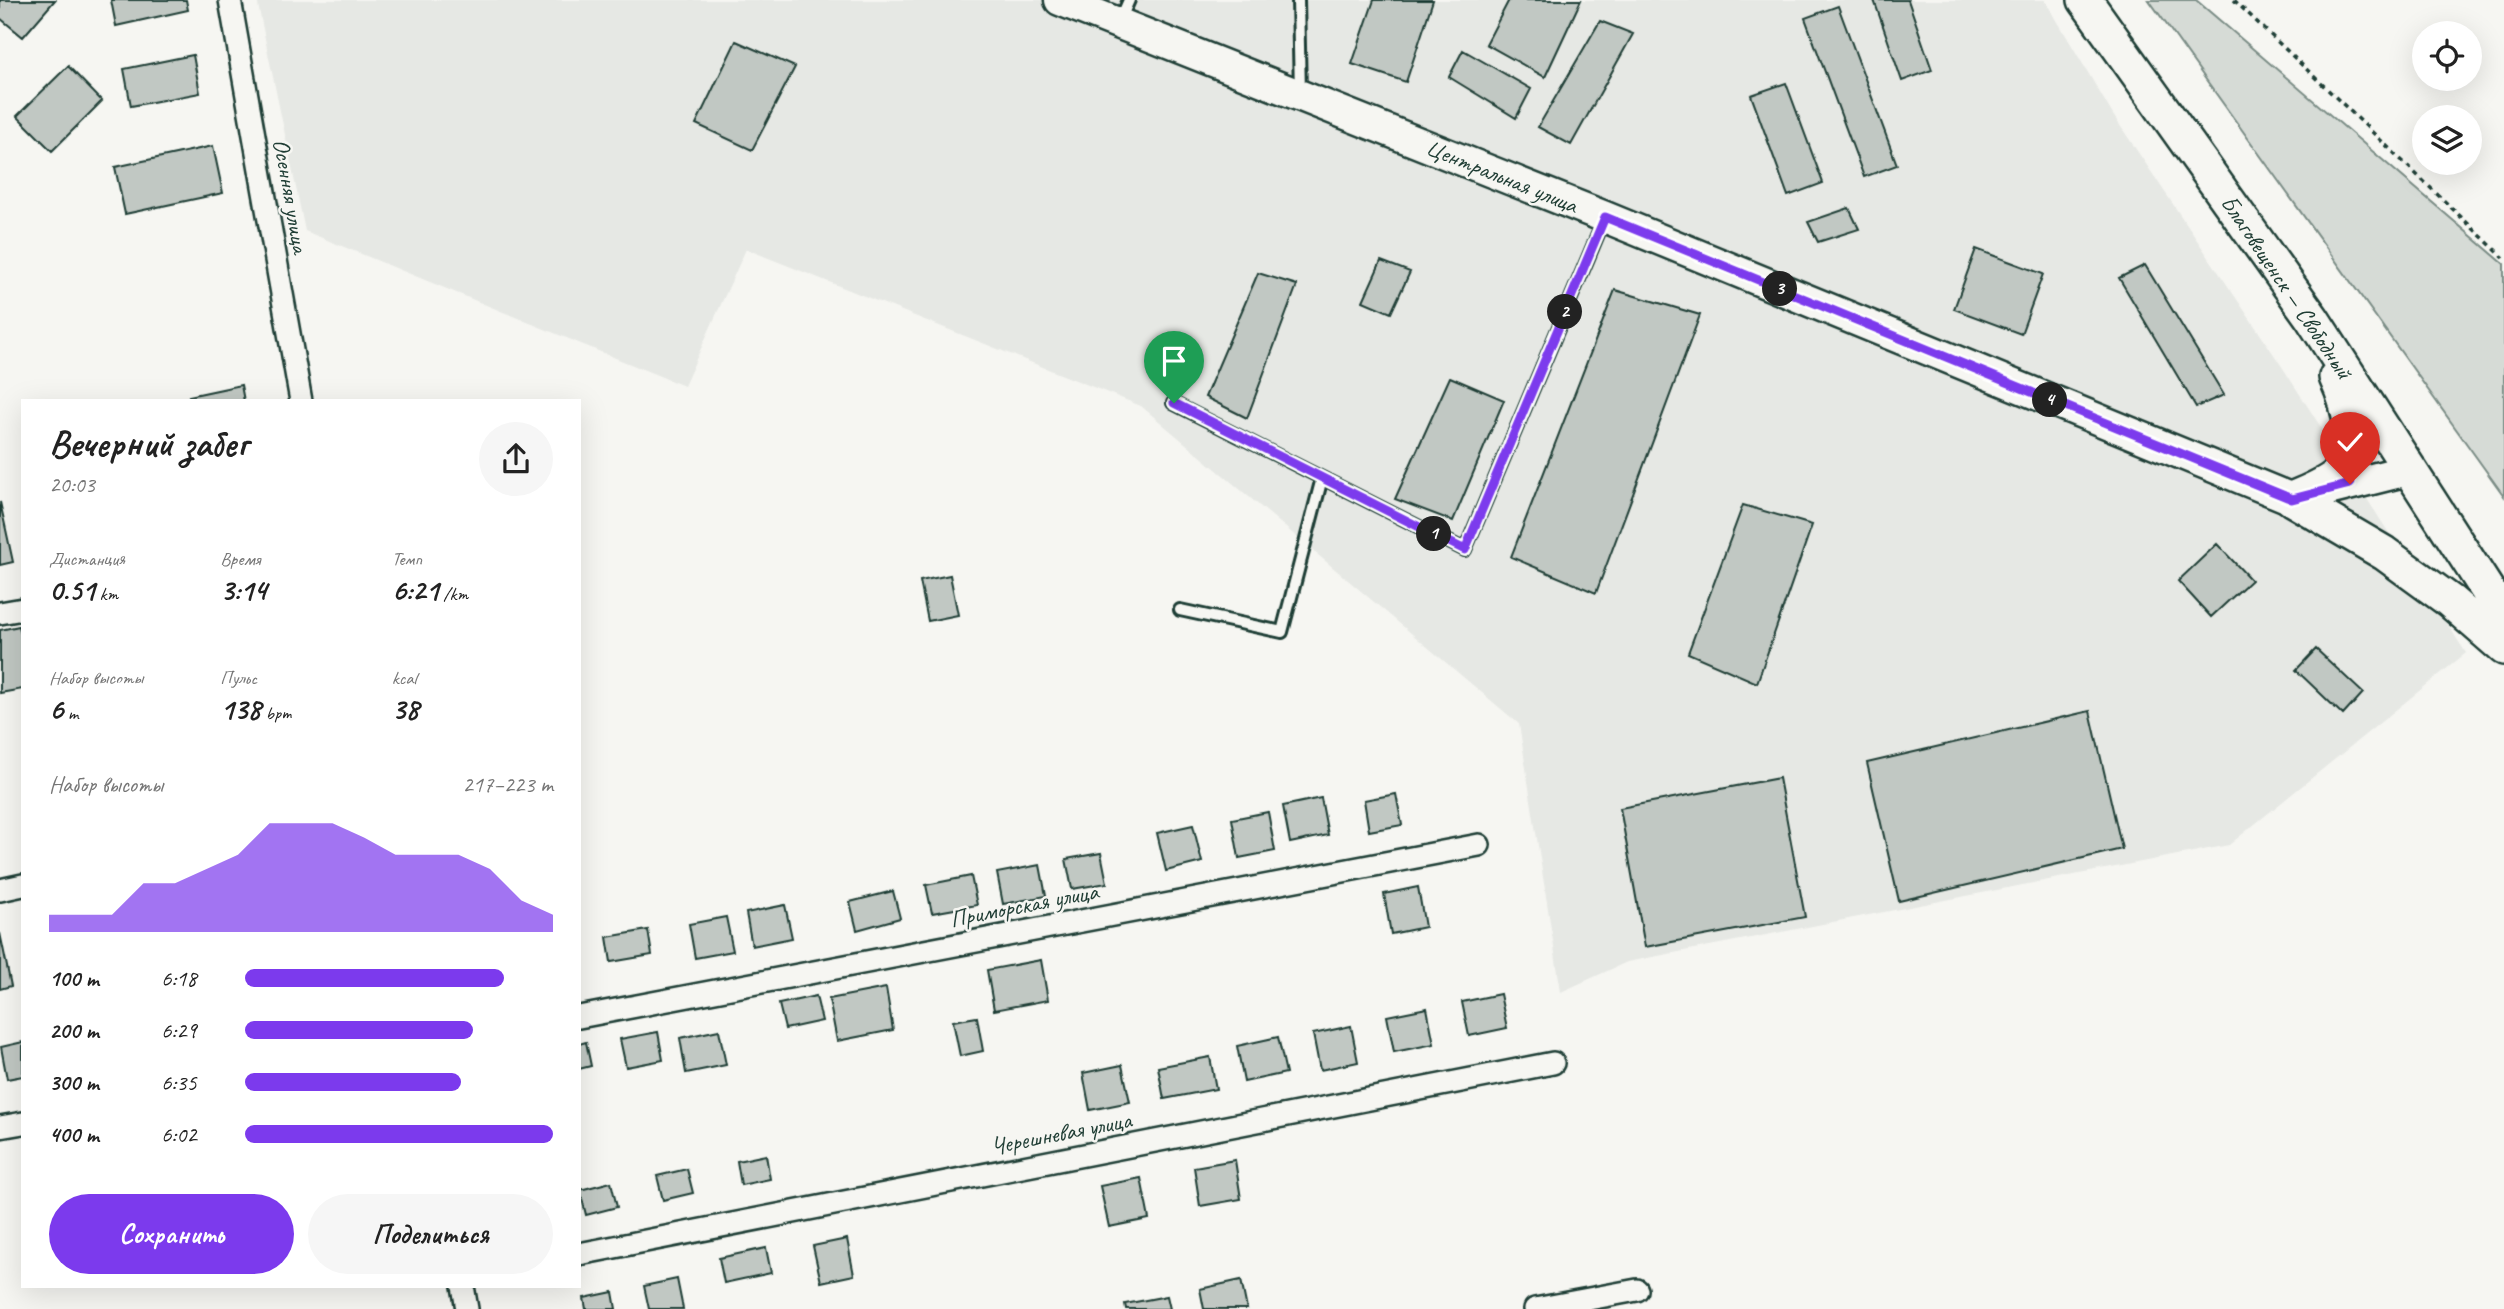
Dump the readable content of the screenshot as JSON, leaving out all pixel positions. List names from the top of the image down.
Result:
{
  "streets": {
    "main road": ["Благовещенск — Свободный"],
    "street": [
      "Центральная улица",
      "Осенняя улица",
      "Приморская улица",
      "Черешневая улица"
    ]
  },
  "page": {
    "pins": [
      "3",
      "2",
      "4",
      "1"
    ],
    "heading": ["Вечерний забег", "20:03"],
    "stats": [
      ["Дистанция", "0.51 km"],
      ["Время", "3:14"],
      ["Темп", "6:21 /km"],
      ["Набор высоты", "6 m"],
      ["Пульс", "138 bpm"],
      ["kcal", "38"]
    ],
    "chart": ["Набор высоты", "217–223 m"],
    "list": [
      {
        "name": "100 m",
        "note": "6:18"
      },
      {
        "name": "200 m",
        "note": "6:29"
      },
      {
        "name": "300 m",
        "note": "6:35"
      },
      {
        "name": "400 m",
        "note": "6:02"
      }
    ],
    "buttons": ["Сохранить", "Поделиться"]
  }
}
